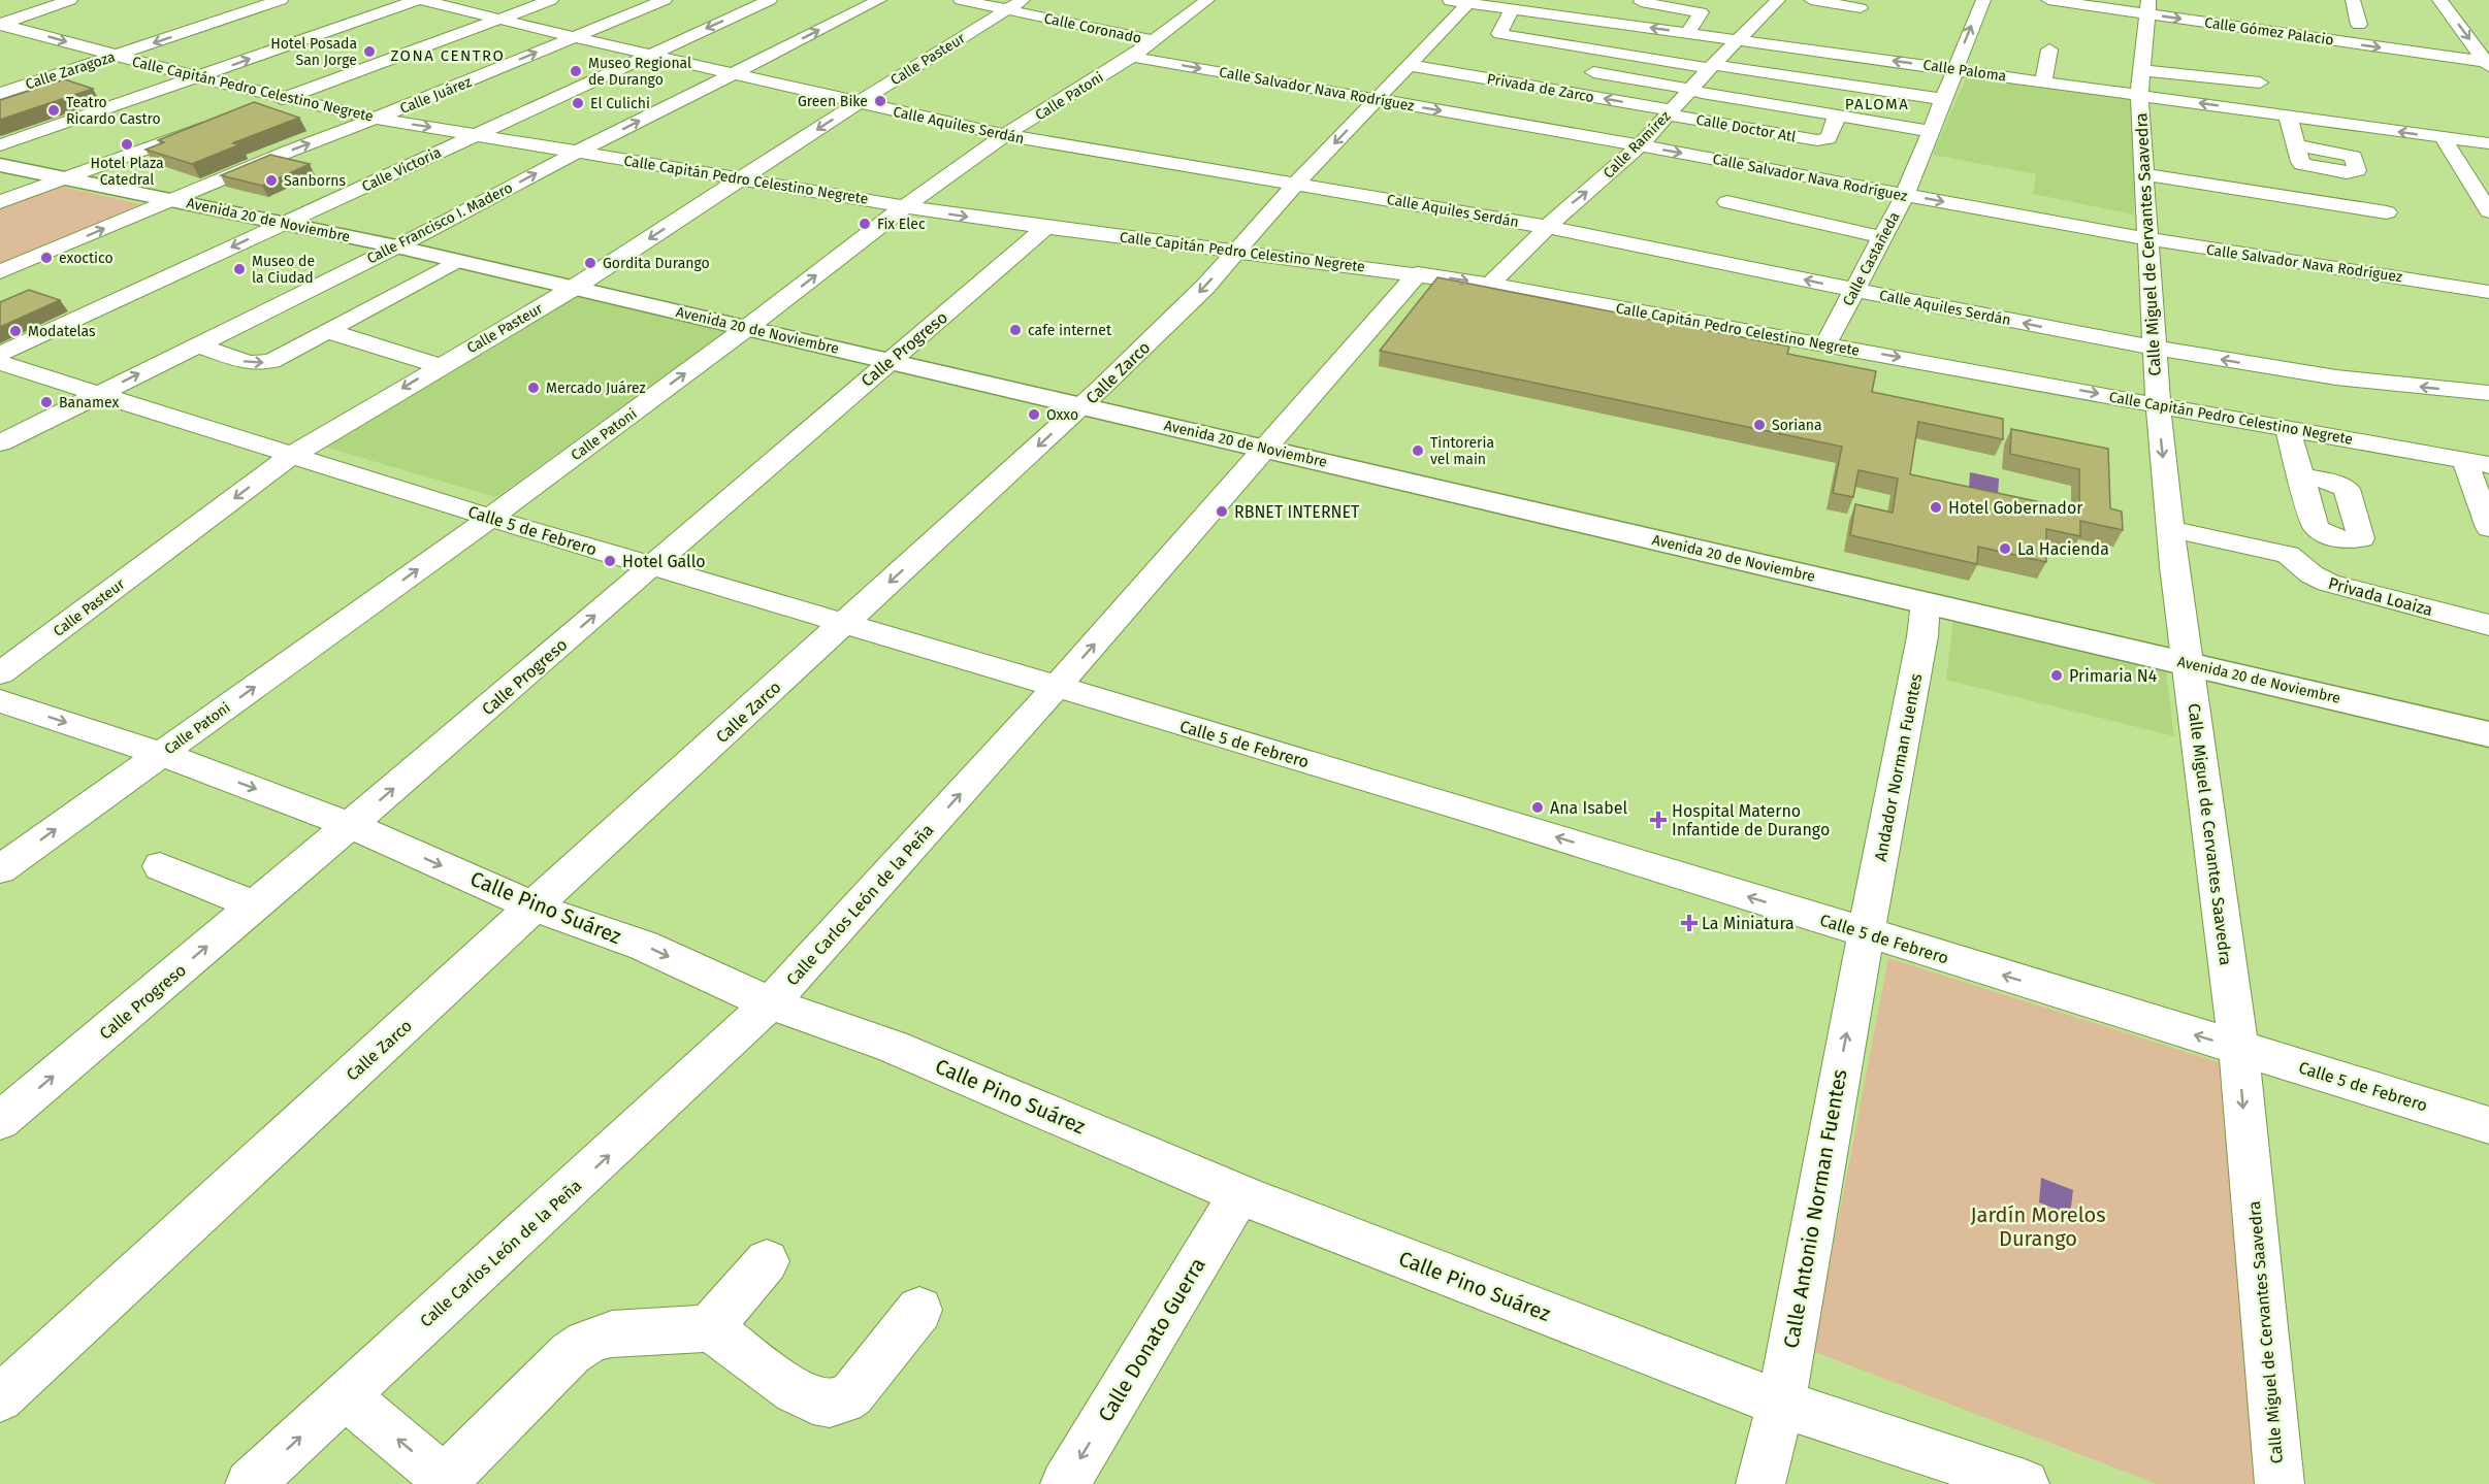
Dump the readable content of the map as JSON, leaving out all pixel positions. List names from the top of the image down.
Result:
{
  "streets": {
    "main road": ["Avenida 20 de Noviembre"],
    "street": [
      "Calle Coronado",
      "Calle Gómez Palacio",
      "Calle Pasteur",
      "Calle Zaragoza",
      "Calle Paloma",
      "Privada de Zarco",
      "Calle Capitán Pedro Celestino Negrete",
      "Calle Salvador Nava Rodríguez",
      "Calle Juárez",
      "Calle Patoni",
      "Calle Aquiles Serdán",
      "Calle Doctor Atl",
      "Calle Ramírez",
      "Calle Victoria",
      "Calle Francisco I. Madero",
      "Calle Miguel de Cervantes Saavedra",
      "Calle Castañeda",
      "Calle Progreso",
      "Calle Zarco",
      "Calle 5 de Febrero",
      "Privada Loaiza",
      "Andador Norman Fuentes",
      "Calle Carlos León de la Peña",
      "Calle Pino Suárez",
      "Calle Antonio Norman Fuentes",
      "Calle Donato Guerra"
    ]
  },
  "crossings": [
    ["Calle Coronado", "Calle Pasteur"],
    ["Calle Coronado", "Calle Patoni"],
    ["Calle Gómez Palacio", "Calle Miguel de Cervantes Saavedra"],
    ["Calle Pasteur", "Calle Capitán Pedro Celestino Negrete"],
    ["Calle Pasteur", "Calle Aquiles Serdán"],
    ["Calle Pasteur", "Avenida 20 de Noviembre"],
    ["Calle Pasteur", "Calle 5 de Febrero"],
    ["Calle Zaragoza", "Calle Capitán Pedro Celestino Negrete"],
    ["Calle Paloma", "Calle Ramírez"],
    ["Calle Paloma", "Calle Miguel de Cervantes Saavedra"],
    ["Calle Paloma", "Calle Castañeda"],
    ["Calle Paloma", "Calle Zarco"],
    ["Privada de Zarco", "Calle Doctor Atl"],
    ["Privada de Zarco", "Calle Ramírez"],
    ["Privada de Zarco", "Calle Zarco"],
    ["Calle Capitán Pedro Celestino Negrete", "Calle Juárez"],
    ["Calle Capitán Pedro Celestino Negrete", "Calle Patoni"],
    ["Calle Capitán Pedro Celestino Negrete", "Calle Ramírez"],
    ["Calle Capitán Pedro Celestino Negrete", "Calle Victoria"],
    ["Calle Capitán Pedro Celestino Negrete", "Calle Francisco I. Madero"],
    ["Calle Capitán Pedro Celestino Negrete", "Calle Miguel de Cervantes Saavedra"],
    ["Calle Capitán Pedro Celestino Negrete", "Calle Castañeda"],
    ["Calle Capitán Pedro Celestino Negrete", "Calle Progreso"],
    ["Calle Capitán Pedro Celestino Negrete", "Calle Zarco"],
    ["Calle Capitán Pedro Celestino Negrete", "Calle Carlos León de la Peña"],
    ["Calle Salvador Nava Rodríguez", "Calle Patoni"],
    ["Calle Salvador Nava Rodríguez", "Calle Ramírez"],
    ["Calle Salvador Nava Rodríguez", "Calle Miguel de Cervantes Saavedra"],
    ["Calle Salvador Nava Rodríguez", "Calle Castañeda"],
    ["Calle Salvador Nava Rodríguez", "Calle Zarco"],
    ["Calle Juárez", "Calle Aquiles Serdán"],
    ["Calle Juárez", "Avenida 20 de Noviembre"],
    ["Calle Patoni", "Calle Aquiles Serdán"],
    ["Calle Patoni", "Avenida 20 de Noviembre"],
    ["Calle Patoni", "Calle 5 de Febrero"],
    ["Calle Patoni", "Calle Pino Suárez"],
    ["Calle Aquiles Serdán", "Calle Ramírez"],
    ["Calle Aquiles Serdán", "Calle Victoria"],
    ["Calle Aquiles Serdán", "Calle Francisco I. Madero"],
    ["Calle Aquiles Serdán", "Calle Miguel de Cervantes Saavedra"],
    ["Calle Aquiles Serdán", "Calle Castañeda"],
    ["Calle Aquiles Serdán", "Calle Zarco"],
    ["Calle Doctor Atl", "Calle Ramírez"],
    ["Calle Victoria", "Avenida 20 de Noviembre"],
    ["Avenida 20 de Noviembre", "Calle Francisco I. Madero"],
    ["Avenida 20 de Noviembre", "Calle Miguel de Cervantes Saavedra"],
    ["Avenida 20 de Noviembre", "Calle Progreso"],
    ["Avenida 20 de Noviembre", "Calle Zarco"],
    ["Avenida 20 de Noviembre", "Andador Norman Fuentes"],
    ["Avenida 20 de Noviembre", "Calle Carlos León de la Peña"],
    ["Calle Francisco I. Madero", "Calle 5 de Febrero"],
    ["Calle Miguel de Cervantes Saavedra", "Calle 5 de Febrero"],
    ["Calle Miguel de Cervantes Saavedra", "Privada Loaiza"],
    ["Calle Progreso", "Calle 5 de Febrero"],
    ["Calle Progreso", "Calle Pino Suárez"],
    ["Calle Zarco", "Calle 5 de Febrero"],
    ["Calle Zarco", "Calle Pino Suárez"],
    ["Calle 5 de Febrero", "Andador Norman Fuentes"],
    ["Calle 5 de Febrero", "Calle Carlos León de la Peña"],
    ["Calle 5 de Febrero", "Calle Antonio Norman Fuentes"],
    ["Andador Norman Fuentes", "Calle Antonio Norman Fuentes"],
    ["Calle Carlos León de la Peña", "Calle Pino Suárez"],
    ["Calle Pino Suárez", "Calle Antonio Norman Fuentes"],
    ["Calle Pino Suárez", "Calle Donato Guerra"]
  ],
  "one_way": [
    "Calle Pasteur",
    "Calle Patoni",
    "Calle Miguel de Cervantes Saavedra",
    "Calle Progreso",
    "Calle 5 de Febrero",
    "Calle Carlos León de la Peña",
    "Calle Pino Suárez",
    "Calle Antonio Norman Fuentes",
    "Calle Donato Guerra"
  ],
  "districts": ["ZONA CENTRO", "PALOMA"],
  "parks": ["Jardín Morelos Durango"],
  "places": {
    "other": [
      "Hotel Posada San Jorge",
      "Museo Regional de Durango",
      "Green Bike",
      "El Culichi",
      "Teatro Ricardo Castro",
      "Hotel Plaza Catedral",
      "Sanborns",
      "Fix Elec",
      "exoctico",
      "Gordita Durango",
      "Museo de la Ciudad",
      "cafe internet",
      "Modatelas",
      "Mercado Juárez",
      "Banamex",
      "Oxxo",
      "Soriana",
      "Tintoreria vel main",
      "Hotel Gobernador",
      "RBNET INTERNET",
      "La Hacienda",
      "Hotel Gallo",
      "Primaria N4",
      "Ana Isabel"
    ],
    "health": ["Hospital Materno Infantide de Durango", "La Miniatura"]
  }
}
